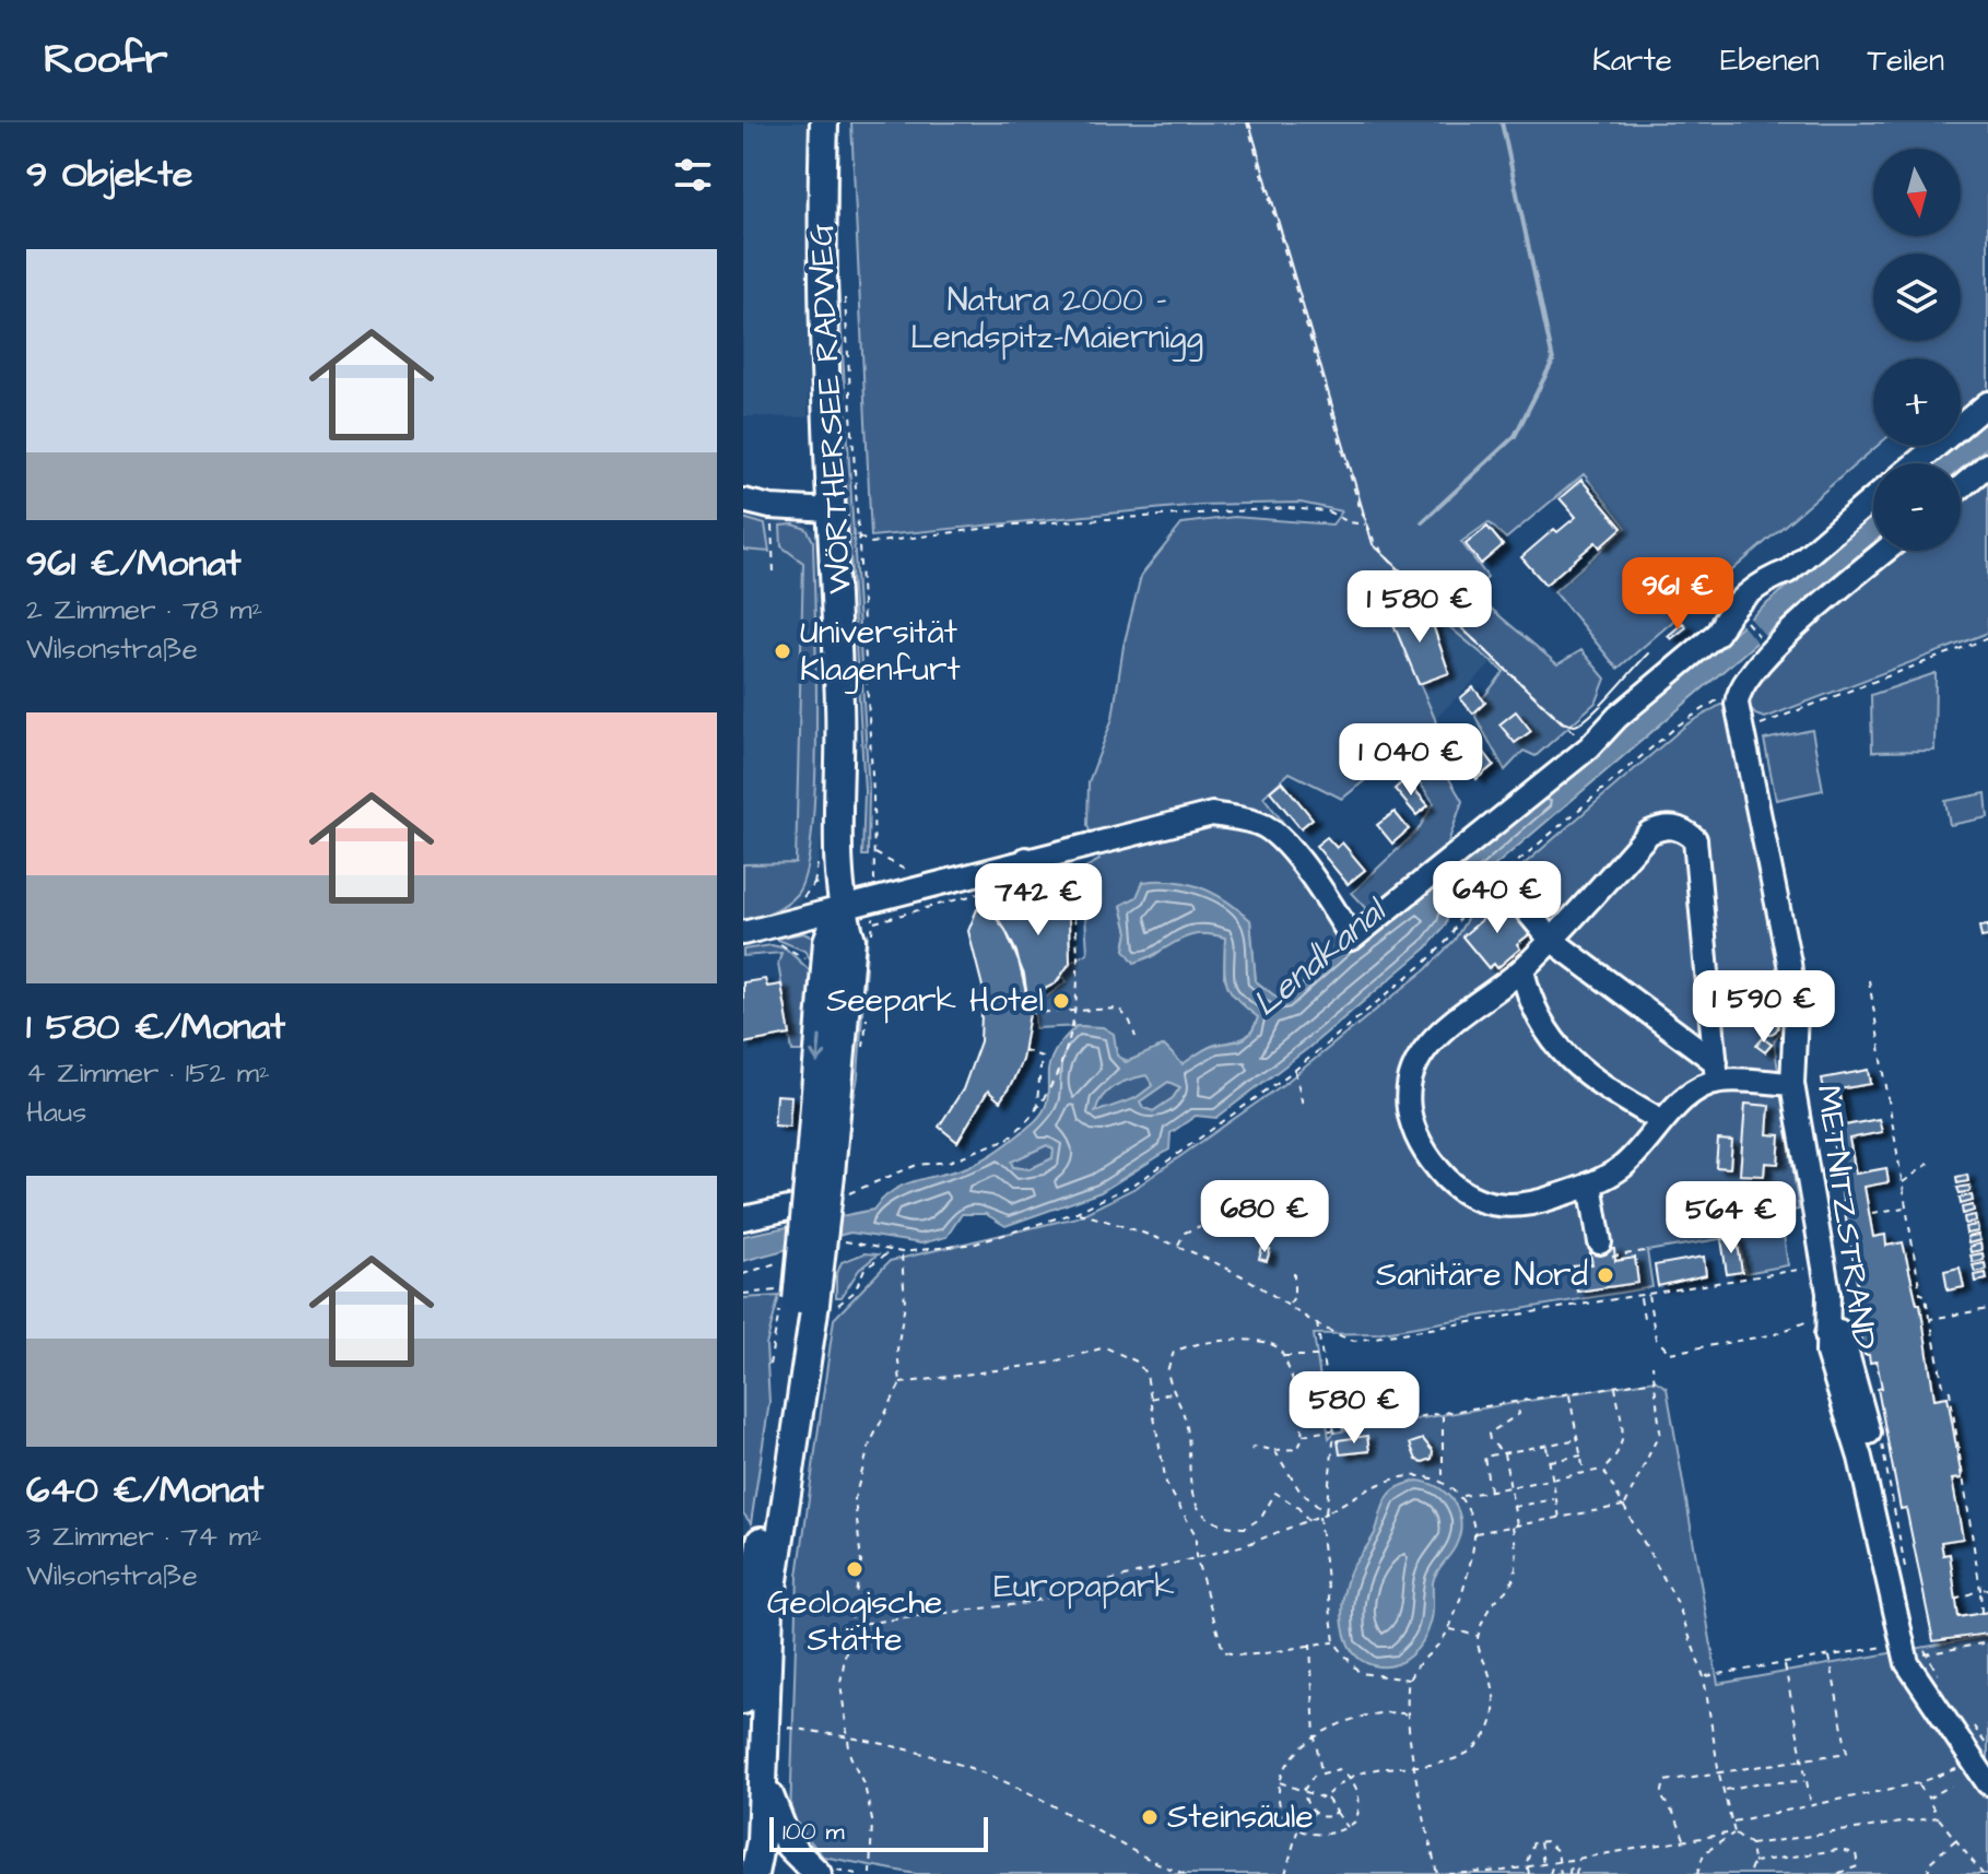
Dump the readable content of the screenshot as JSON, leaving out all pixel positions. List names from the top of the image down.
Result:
{
  "streets": {
    "street": ["METNITZSTRAND"],
    "path": ["WÖRTHERSEE RADWEG"]
  },
  "water": ["Lendkanal"],
  "parks": ["Natura 2000 - Lendspitz-Maiernigg", "Europapark"],
  "places": [
    "Universität Klagenfurt",
    "Seepark Hotel",
    "Sanitäre Nord",
    "Geologische Stätte",
    "Steinsäule"
  ],
  "scale_bar": "100 m",
  "north": "bottom",
  "page": {
    "header": "Roofr",
    "nav": ["Karte", "Ebenen", "Teilen"],
    "heading": "9 Objekte",
    "map_buttons": ["+", "−"],
    "list": [
      {
        "name": "961 €/Monat",
        "note": "2 Zimmer · 78 m² · Wilsonstraße"
      },
      {
        "name": "1 580 €/Monat",
        "note": "4 Zimmer · 152 m² · Haus"
      },
      {
        "name": "640 €/Monat",
        "note": "3 Zimmer · 74 m² · Wilsonstraße"
      }
    ],
    "price": [
      "961 €",
      "1 580 €",
      "1 040 €",
      "640 €",
      "742 €",
      "1 590 €",
      "680 €",
      "564 €",
      "580 €"
    ],
    "scale": "100 m"
  }
}
